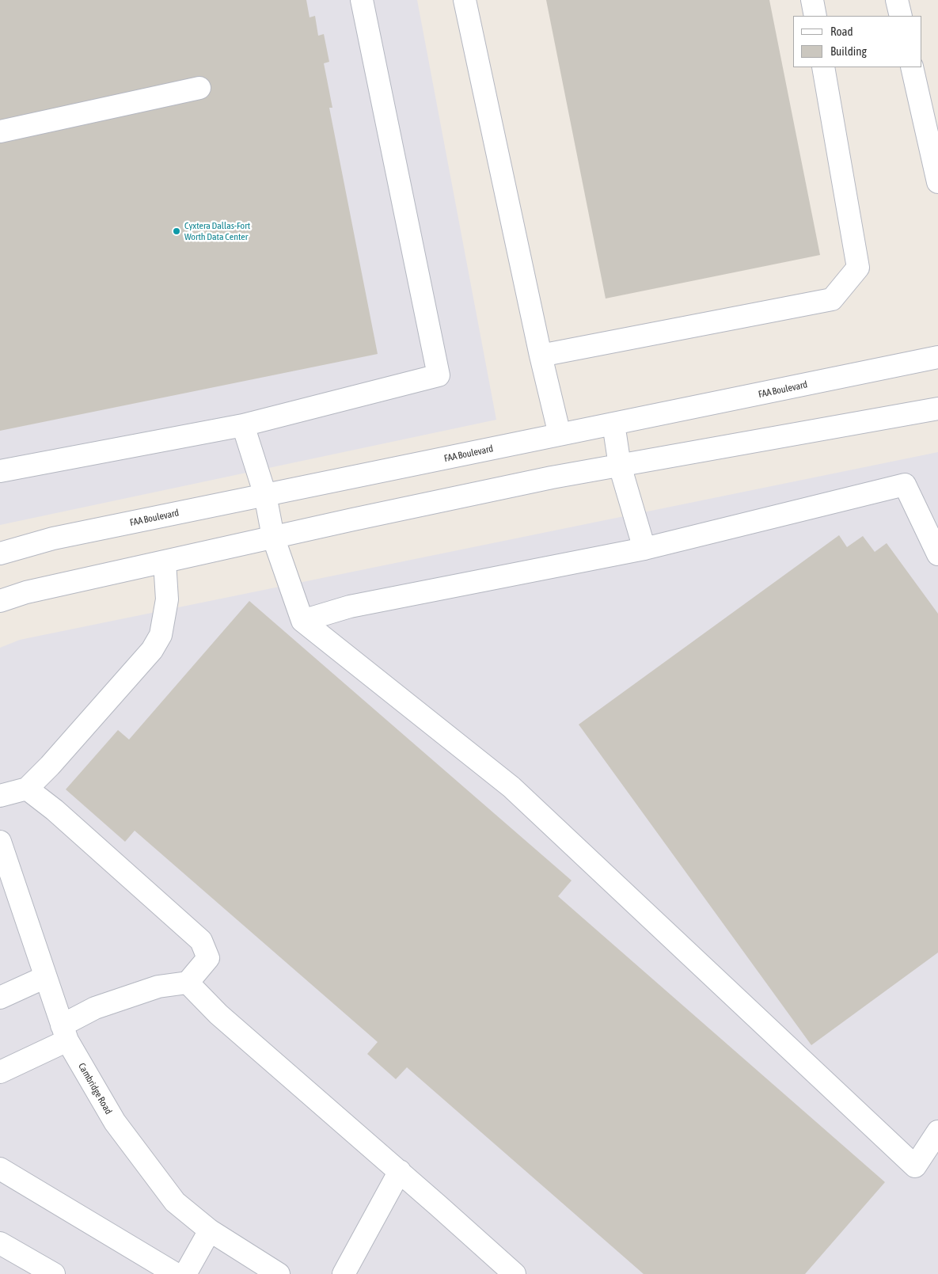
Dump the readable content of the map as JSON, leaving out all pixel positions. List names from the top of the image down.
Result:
{
  "streets": {
    "street": ["FAA Boulevard", "Cambridge Road"]
  },
  "places": ["Cyxtera Dallas-Fort Worth Data Center"],
  "legend": ["Road", "Building"]
}
